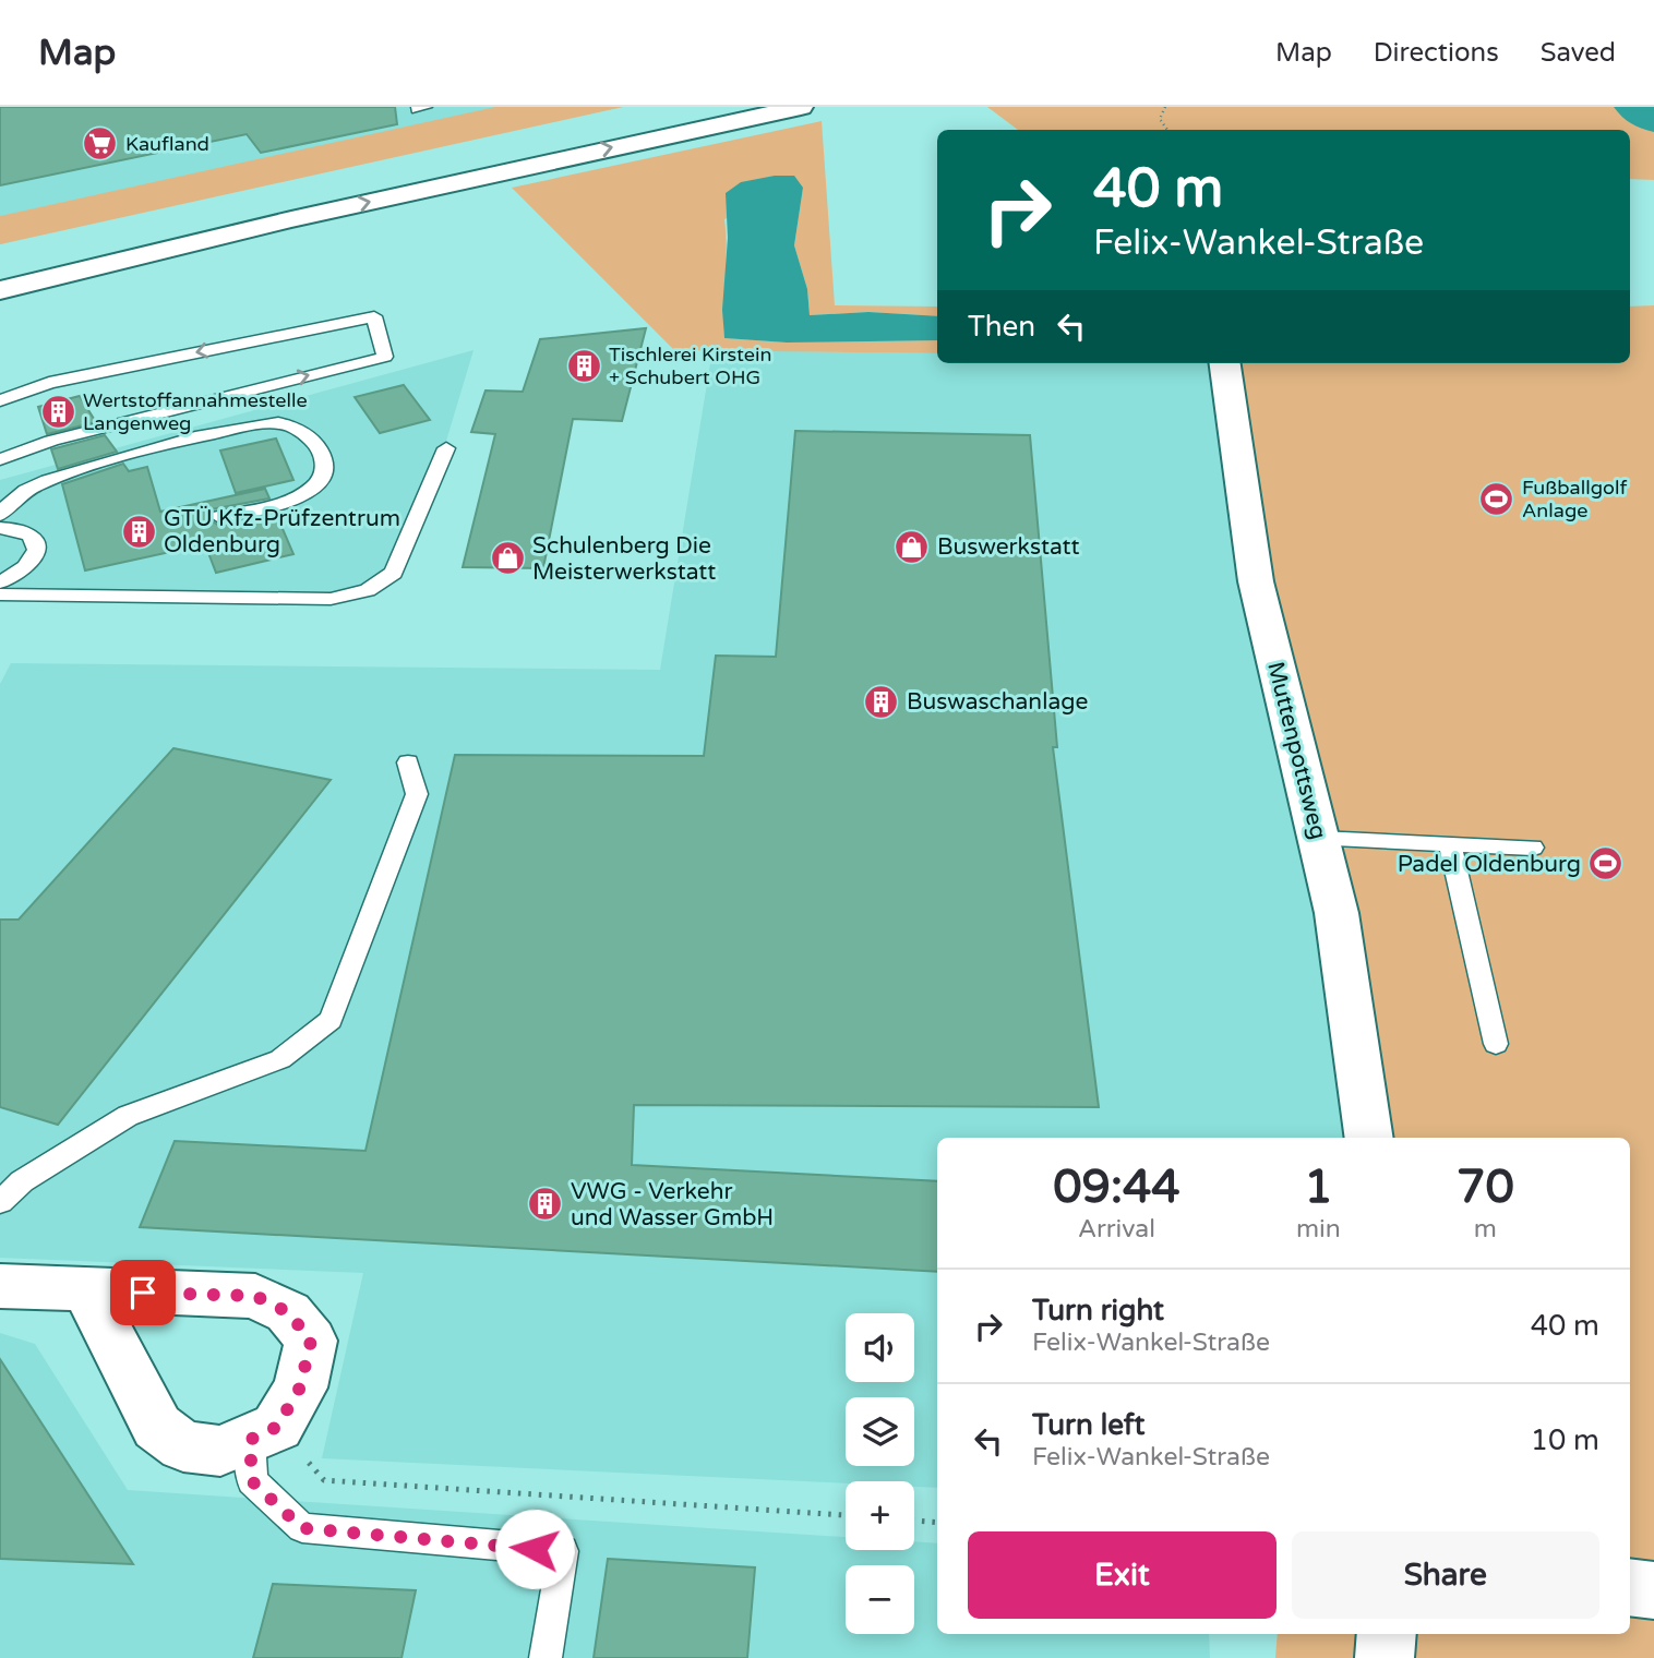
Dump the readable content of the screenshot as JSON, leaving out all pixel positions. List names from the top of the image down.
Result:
{
  "streets": {
    "main road": ["Muttenpottsweg"]
  },
  "places": {
    "supermarket": ["Kaufland"],
    "building": [
      "Tischlerei Kirstein + Schubert OHG",
      "Wertstoffannahmestelle Langenweg",
      "GTÜ Kfz-Prüfzentrum Oldenburg",
      "Buswaschanlage",
      "VWG - Verkehr und Wasser GmbH"
    ],
    "sports": ["Fußballgolf Anlage", "Padel Oldenburg"],
    "shop": ["Buswerkstatt", "Schulenberg Die Meisterwerkstatt"]
  },
  "page": {
    "header": "Map",
    "nav": ["Map", "Directions", "Saved"],
    "turn": ["40 m", "Felix-Wankel-Straße"],
    "then": "Then",
    "eta": [
      "09:44",
      "Arrival",
      "1",
      "min",
      "70",
      "m"
    ],
    "list": [
      {
        "name": "Turn right",
        "note": "Felix-Wankel-Straße",
        "value": "40 m"
      },
      {
        "name": "Turn left",
        "note": "Felix-Wankel-Straße",
        "value": "10 m"
      }
    ],
    "map_buttons": ["+", "−"],
    "buttons": ["Exit", "Share"]
  }
}
